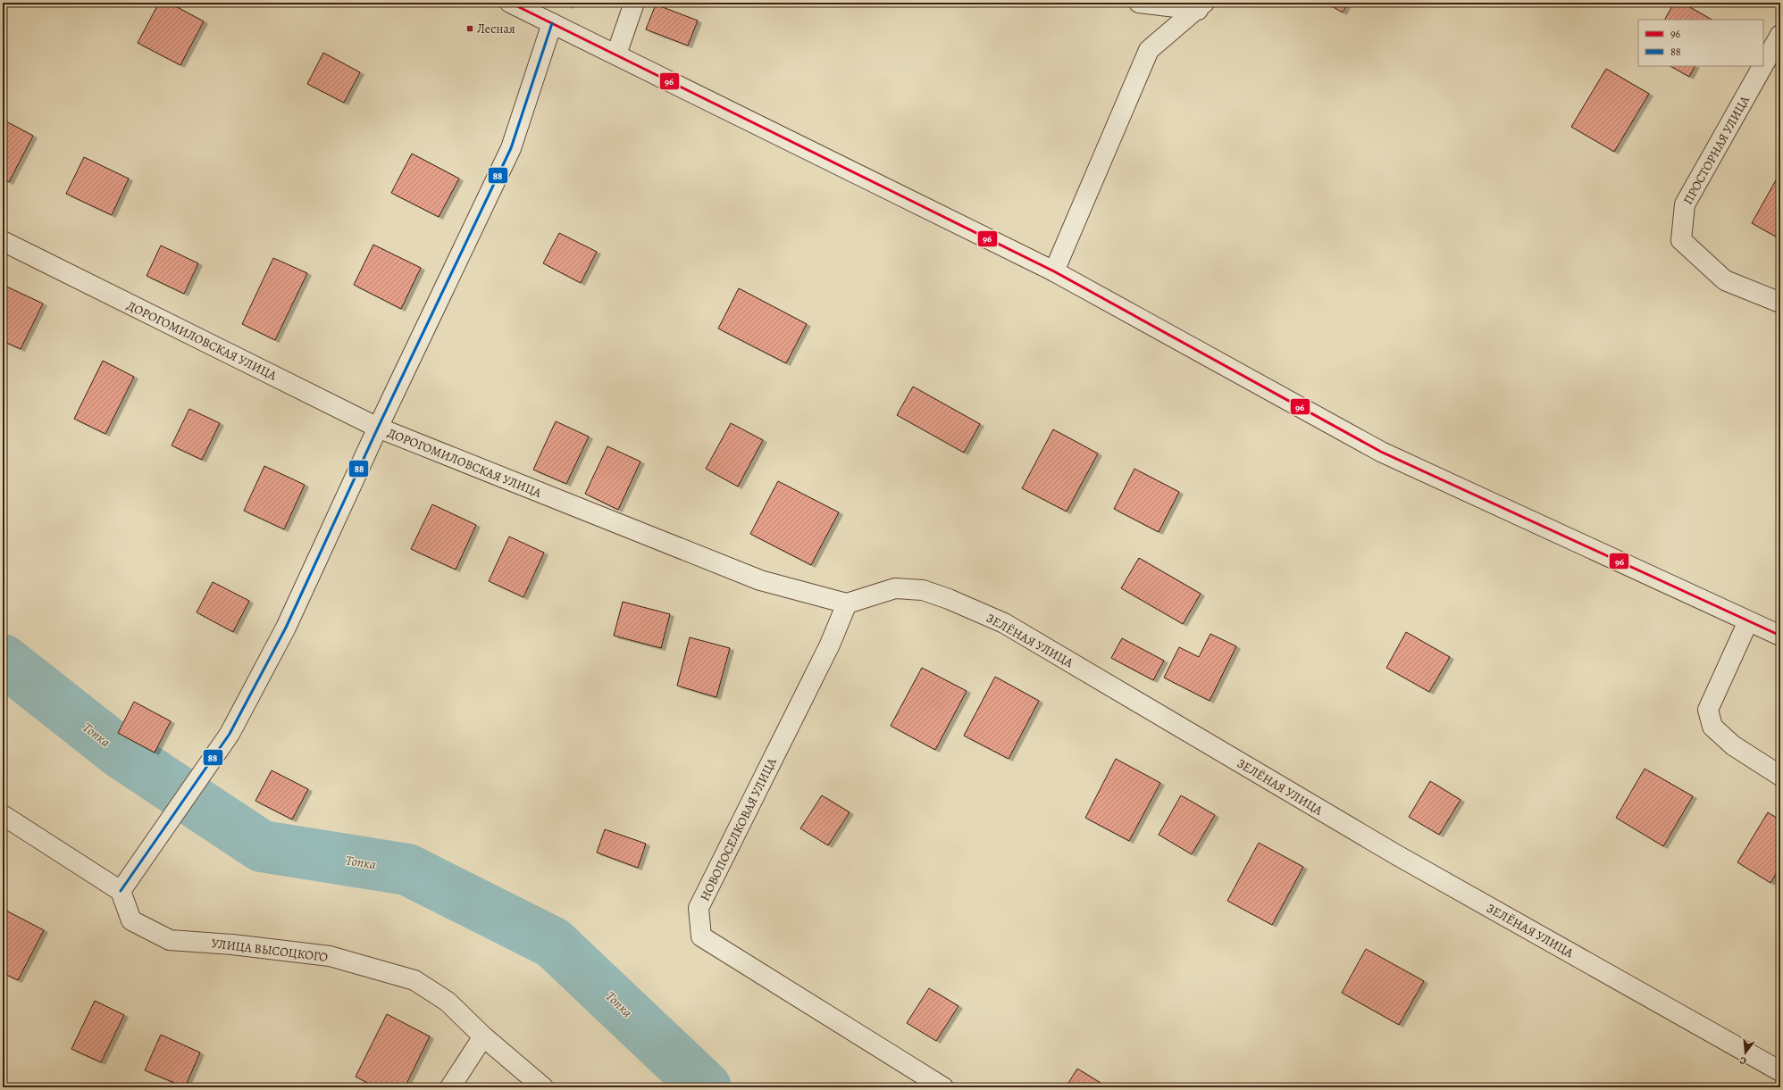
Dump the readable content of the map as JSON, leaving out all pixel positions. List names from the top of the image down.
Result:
{
  "streets": {
    "street": [
      "ПРОСТОРНАЯ УЛИЦА",
      "ДОРОГОМИЛОВСКАЯ УЛИЦА",
      "ЗЕЛЁНАЯ УЛИЦА",
      "НОВОПОСЕЛКОВАЯ УЛИЦА",
      "УЛИЦА ВЫСОЦКОГО"
    ]
  },
  "crossings": [
    ["ДОРОГОМИЛОВСКАЯ УЛИЦА", "ЗЕЛЁНАЯ УЛИЦА"],
    ["ДОРОГОМИЛОВСКАЯ УЛИЦА", "НОВОПОСЕЛКОВАЯ УЛИЦА"],
    ["ЗЕЛЁНАЯ УЛИЦА", "НОВОПОСЕЛКОВАЯ УЛИЦА"]
  ],
  "water": ["Топка"],
  "places": {
    "transit": ["Лесная"]
  },
  "lines": ["transit line 96", "transit line 88"],
  "legend": ["96", "88"],
  "north": "bottom"
}
